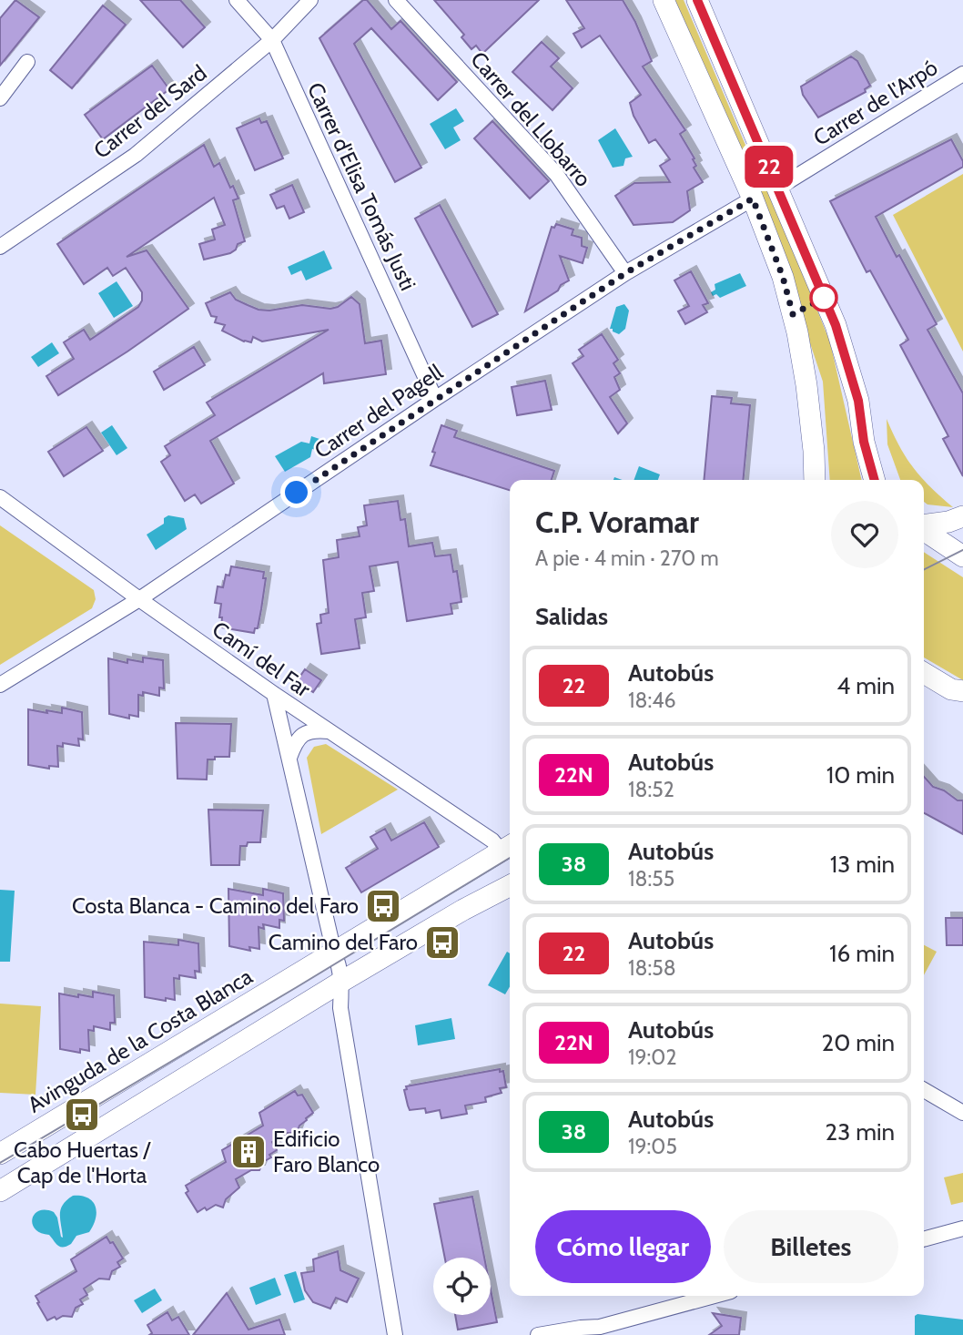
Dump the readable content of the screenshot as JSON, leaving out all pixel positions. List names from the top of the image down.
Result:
{
  "streets": {
    "street": [
      "Carrer de l'Arpó",
      "Carrer del Sard",
      "Carrer del Llobarro",
      "Carrer d'Elisa Tomás Justi",
      "Carrer del Pagell",
      "Camí del Far",
      "Avinguda de la Costa Blanca"
    ]
  },
  "crossings": [
    ["Carrer del Sard", "Carrer d'Elisa Tomás Justi"],
    ["Carrer del Llobarro", "Carrer del Pagell"],
    ["Carrer d'Elisa Tomás Justi", "Carrer del Pagell"],
    ["Carrer del Pagell", "Camí del Far"],
    ["Camí del Far", "Avinguda de la Costa Blanca"]
  ],
  "places": {
    "bus stop": ["Costa Blanca - Camino del Faro", "Camino del Faro", "Cabo Huertas / Cap de l'Horta"],
    "building": ["Edificio Faro Blanco"]
  },
  "lines": ["bus line 22"],
  "page": {
    "on_map": "22",
    "heading": [
      ["C.P. Voramar", "A pie · 4 min · 270 m"],
      "Salidas"
    ],
    "list": [
      {
        "mark": "22",
        "name": "Autobús",
        "note": "18:46",
        "value": "4 min"
      },
      {
        "mark": "22N",
        "name": "Autobús",
        "note": "18:52",
        "value": "10 min"
      },
      {
        "mark": "38",
        "name": "Autobús",
        "note": "18:55",
        "value": "13 min"
      },
      {
        "mark": "22",
        "name": "Autobús",
        "note": "18:58",
        "value": "16 min"
      },
      {
        "mark": "22N",
        "name": "Autobús",
        "note": "19:02",
        "value": "20 min"
      },
      {
        "mark": "38",
        "name": "Autobús",
        "note": "19:05",
        "value": "23 min"
      }
    ],
    "buttons": ["Cómo llegar", "Billetes"]
  }
}
